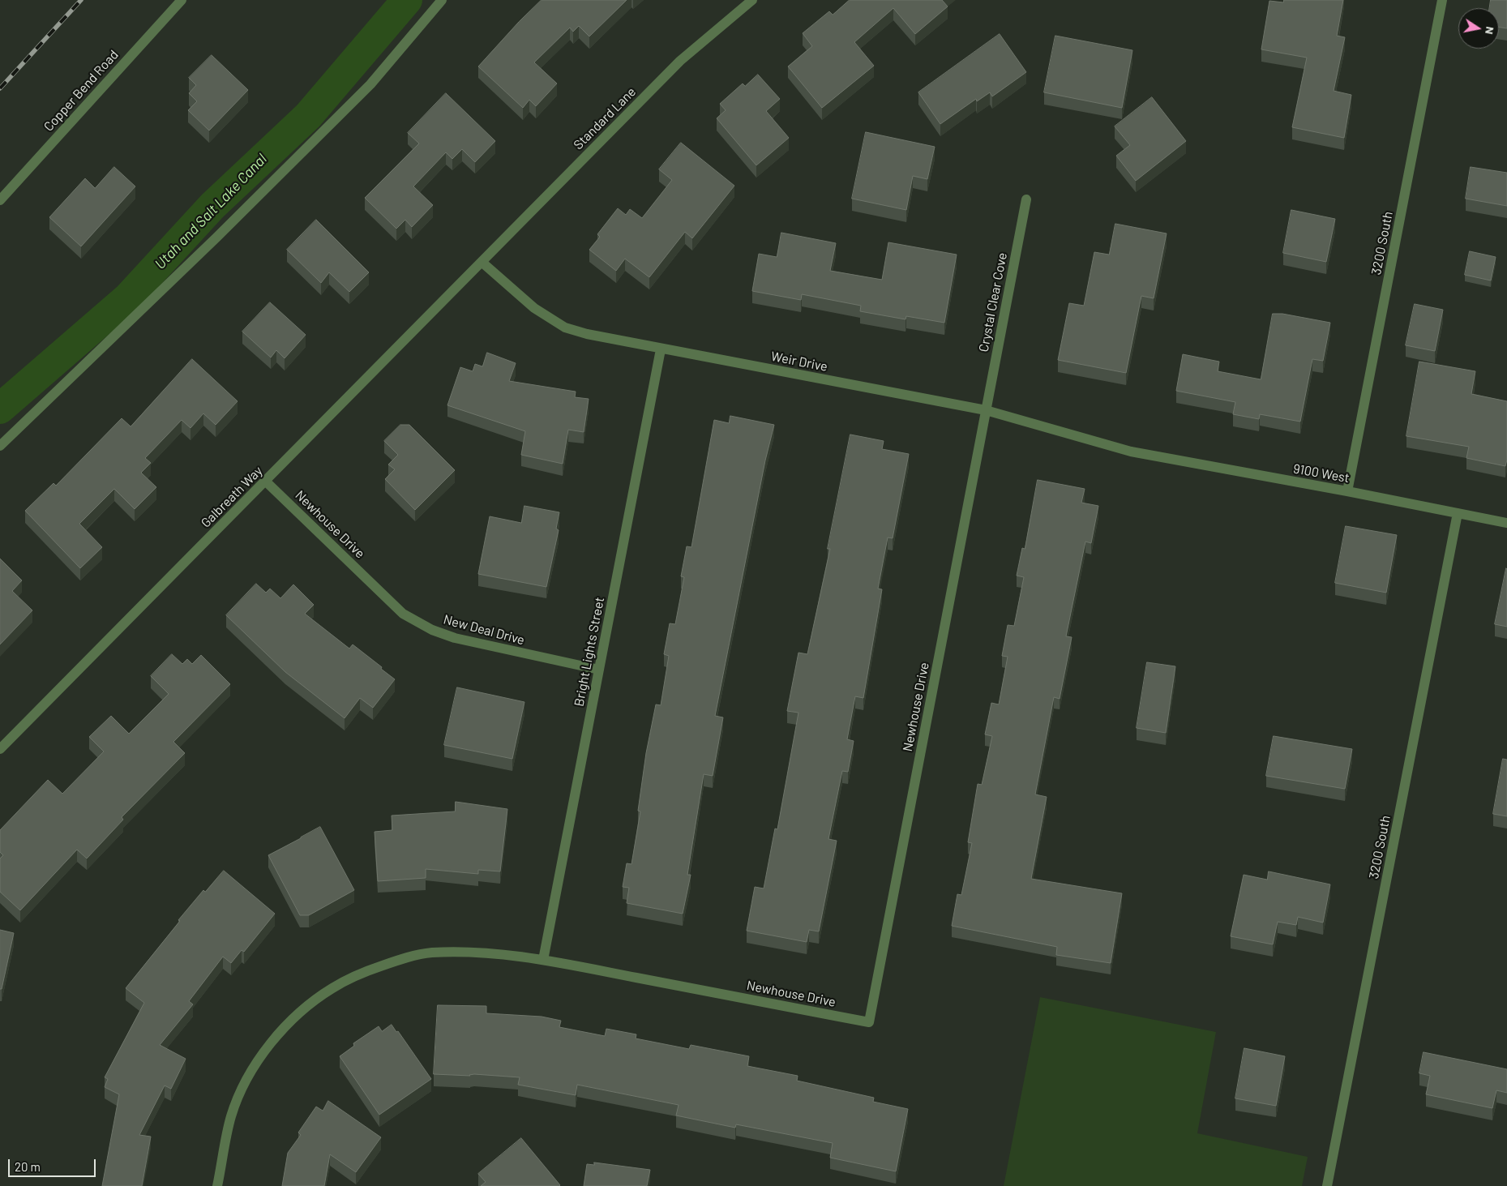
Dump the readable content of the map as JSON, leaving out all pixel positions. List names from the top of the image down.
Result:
{
  "streets": {
    "street": [
      "Copper Bend Road",
      "Standard Lane",
      "3200 South",
      "Crystal Clear Cove",
      "Weir Drive",
      "9100 West",
      "Galbreath Way",
      "Newhouse Drive",
      "New Deal Drive",
      "Bright Lights Street"
    ]
  },
  "crossings": [
    ["Standard Lane", "Weir Drive"],
    ["Standard Lane", "Galbreath Way"],
    ["3200 South", "9100 West"],
    ["Crystal Clear Cove", "Weir Drive"],
    ["Crystal Clear Cove", "Newhouse Drive"],
    ["Weir Drive", "9100 West"],
    ["Weir Drive", "Galbreath Way"],
    ["Weir Drive", "Newhouse Drive"],
    ["Weir Drive", "Bright Lights Street"],
    ["Galbreath Way", "Newhouse Drive"],
    ["Newhouse Drive", "New Deal Drive"],
    ["Newhouse Drive", "Bright Lights Street"],
    ["New Deal Drive", "Bright Lights Street"]
  ],
  "water": ["Utah and Salt Lake Canal"],
  "scale_bar": "20 m",
  "north": "right"
}
